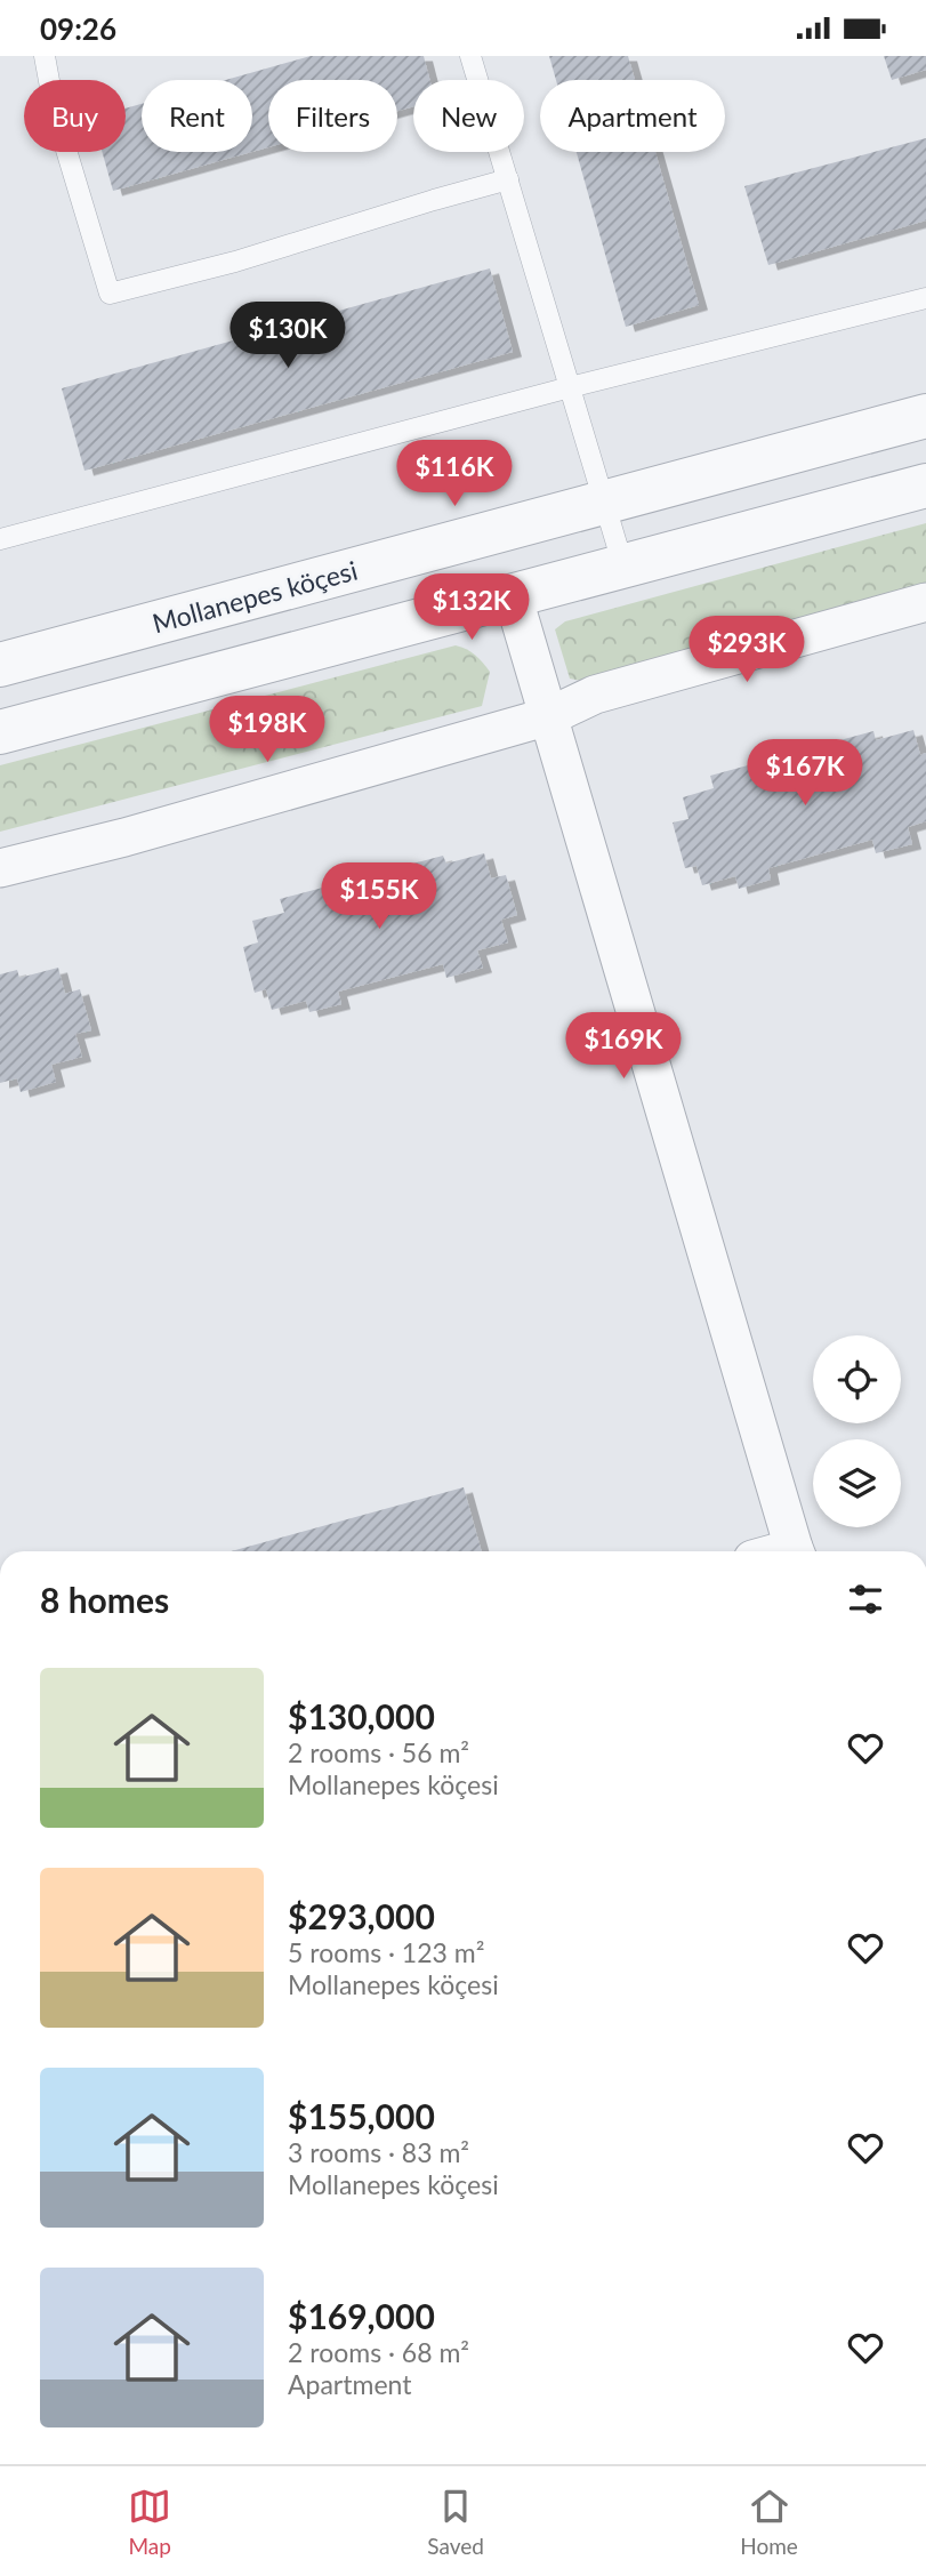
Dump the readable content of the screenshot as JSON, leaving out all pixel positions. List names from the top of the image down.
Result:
{
  "streets": {
    "street": ["Mollanepes köçesi"]
  },
  "page": {
    "status": "09:26",
    "chip": [
      "Buy",
      "Rent",
      "Filters",
      "New",
      "Apartment"
    ],
    "price": [
      "$130K",
      "$116K",
      "$132K",
      "$293K",
      "$198K",
      "$167K",
      "$155K",
      "$169K"
    ],
    "heading": "8 homes",
    "list": [
      {
        "name": "$130,000",
        "note": "2 rooms · 56 m² · Mollanepes köçesi"
      },
      {
        "name": "$293,000",
        "note": "5 rooms · 123 m² · Mollanepes köçesi"
      },
      {
        "name": "$155,000",
        "note": "3 rooms · 83 m² · Mollanepes köçesi"
      },
      {
        "name": "$169,000",
        "note": "2 rooms · 68 m² · Apartment"
      }
    ],
    "tabs": ["Map", "Saved", "Home"]
  }
}
